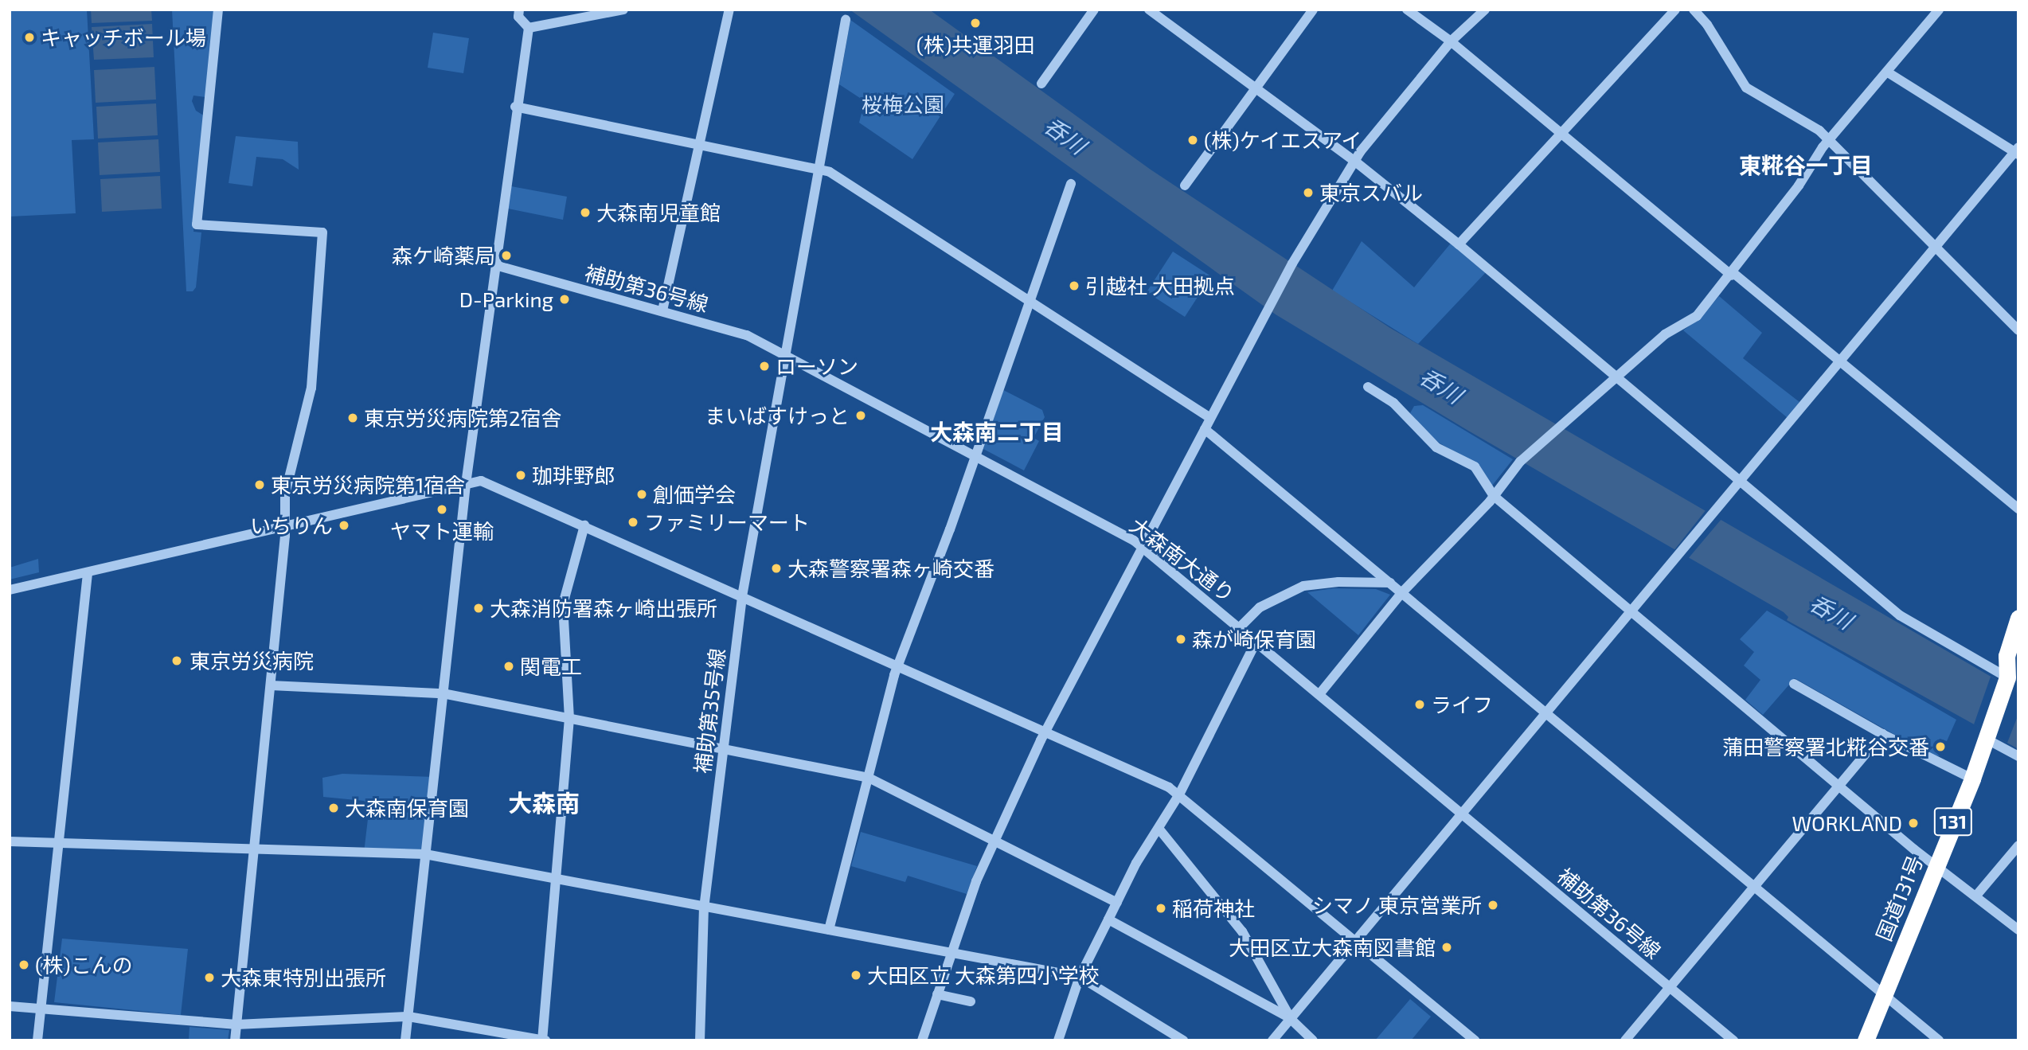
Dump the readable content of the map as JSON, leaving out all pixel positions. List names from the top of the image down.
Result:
{
  "streets": {
    "highway": ["131", "国道131号"],
    "street": ["補助第36号線", "大森南大通り", "補助第35号線"]
  },
  "crossings": [
    ["補助第36号線", "大森南大通り"],
    ["補助第36号線", "補助第35号線"],
    ["大森南大通り", "補助第35号線"]
  ],
  "districts": ["東糀谷一丁目", "大森南二丁目", "大森南"],
  "water": ["呑川"],
  "parks": ["桜梅公園"],
  "places": [
    "(株)共運羽田",
    "キャッチボール場",
    "(株)ケイエスアイ",
    "東京スバル",
    "大森南児童館",
    "森ケ崎薬局",
    "引越社 大田拠点",
    "D-Parking",
    "ローソン",
    "まいばすけっと",
    "東京労災病院第2宿舎",
    "珈琲野郎",
    "東京労災病院第1宿舎",
    "創価学会",
    "ヤマト運輸",
    "ファミリーマート",
    "いちりん",
    "大森警察署森ヶ崎交番",
    "大森消防署森ヶ崎出張所",
    "森が崎保育園",
    "東京労災病院",
    "関電工",
    "ライフ",
    "蒲田警察署北糀谷交番",
    "大森南保育園",
    "WORKLAND",
    "シマノ 東京営業所",
    "稲荷神社",
    "大田区立大森南図書館",
    "(株)こんの",
    "大田区立 大森第四小学校",
    "大森東特別出張所"
  ]
}
